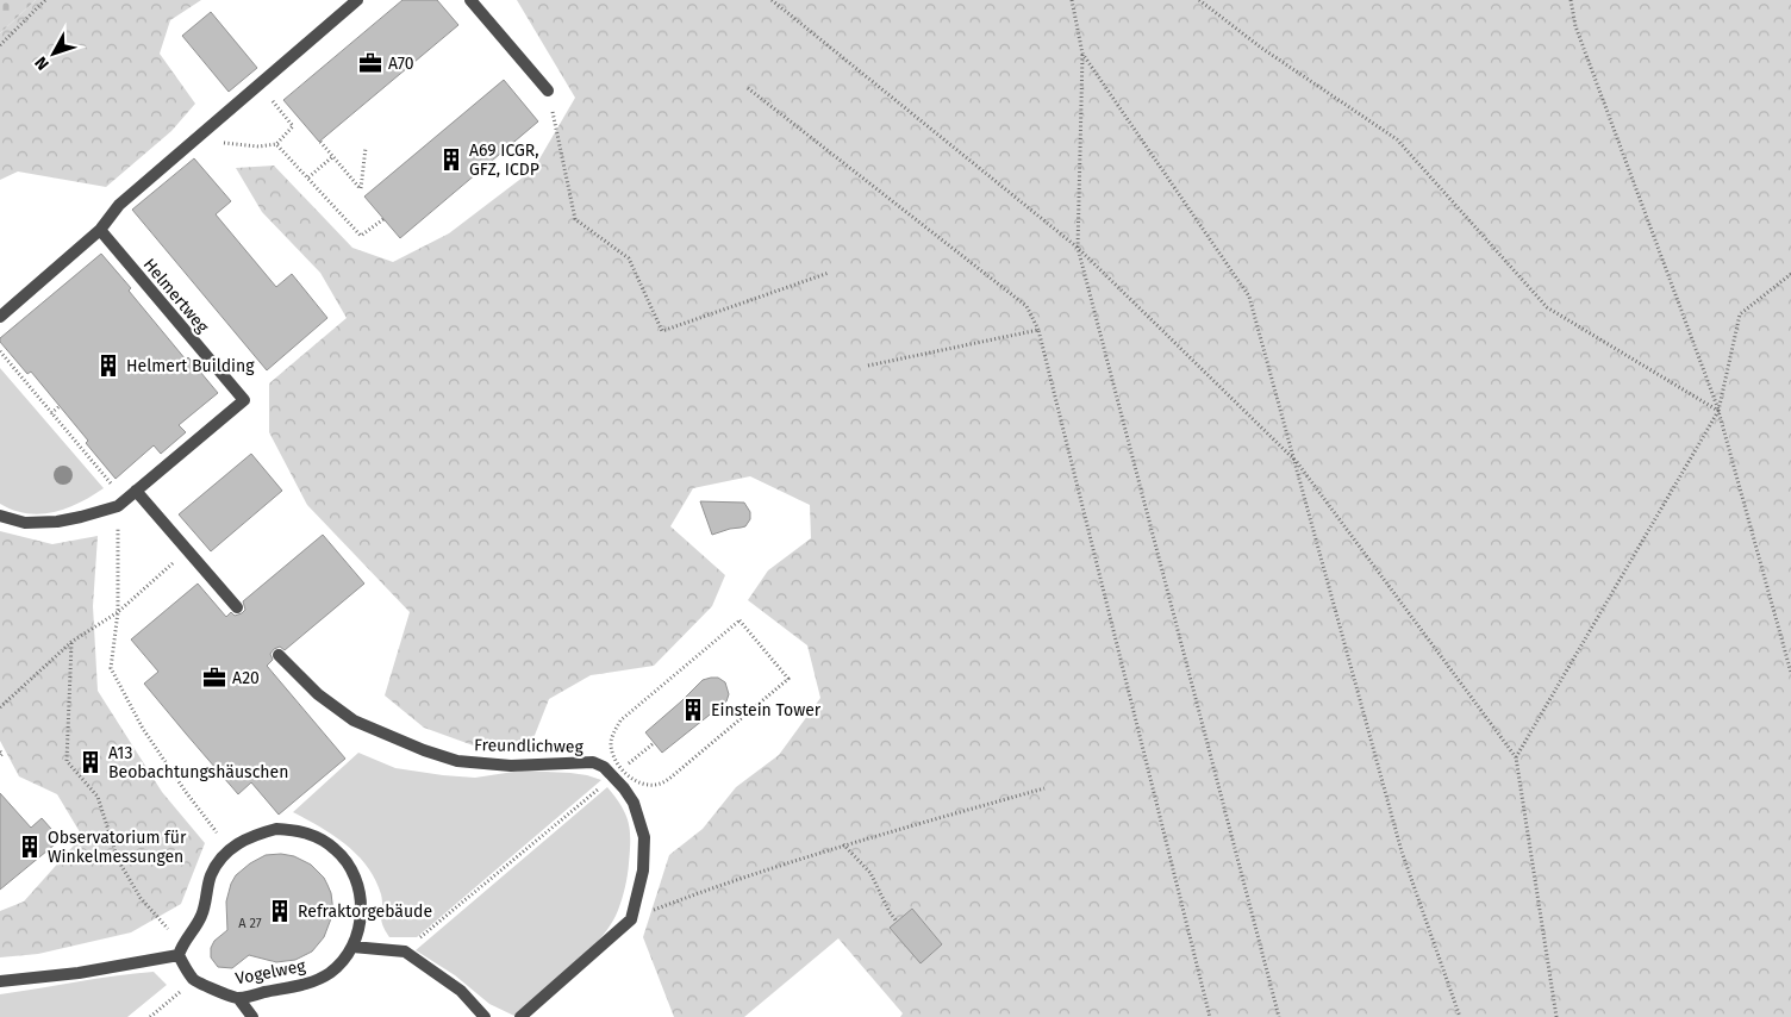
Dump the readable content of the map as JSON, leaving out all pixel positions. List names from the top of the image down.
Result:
{
  "streets": {
    "lane": ["Helmertweg", "Freundlichweg", "Vogelweg"]
  },
  "places": {
    "office": ["A70", "A20"],
    "building": [
      "A69 ICGR, GFZ, ICDP",
      "Helmert Building",
      "Einstein Tower",
      "A13 Beobachtungshäuschen",
      "Observatorium für Winkelmessungen",
      "Refraktorgebäude"
    ]
  },
  "house_numbers": ["A 27"],
  "north": "bottom left"
}
